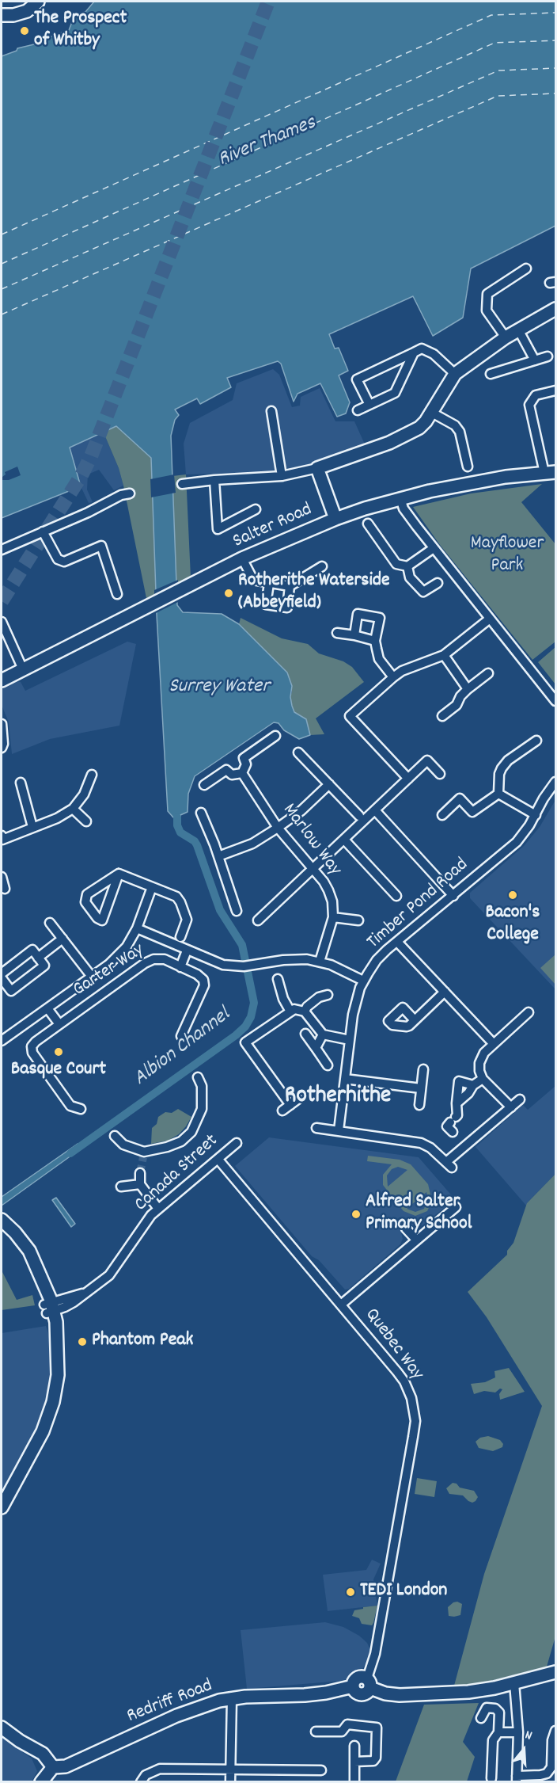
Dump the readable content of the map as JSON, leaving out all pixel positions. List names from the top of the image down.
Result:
{
  "streets": {
    "main road": ["Salter Road", "Redriff Road"],
    "street": [
      "Marlow Way",
      "Timber Pond Road",
      "Garter Way",
      "Canada Street",
      "Quebec Way"
    ]
  },
  "crossings": [
    ["Canada Street", "Quebec Way"],
    ["Quebec Way", "Redriff Road"]
  ],
  "districts": ["Rotherhithe"],
  "water": ["River Thames", "Surrey Water", "Albion Channel"],
  "parks": ["Mayflower Park"],
  "places": [
    "The Prospect of Whitby",
    "Rotherithe Waterside (Abbeyfield)",
    "Bacon's College",
    "Basque Court",
    "Alfred Salter Primary School",
    "Phantom Peak",
    "TEDI London"
  ],
  "north": "top"
}
